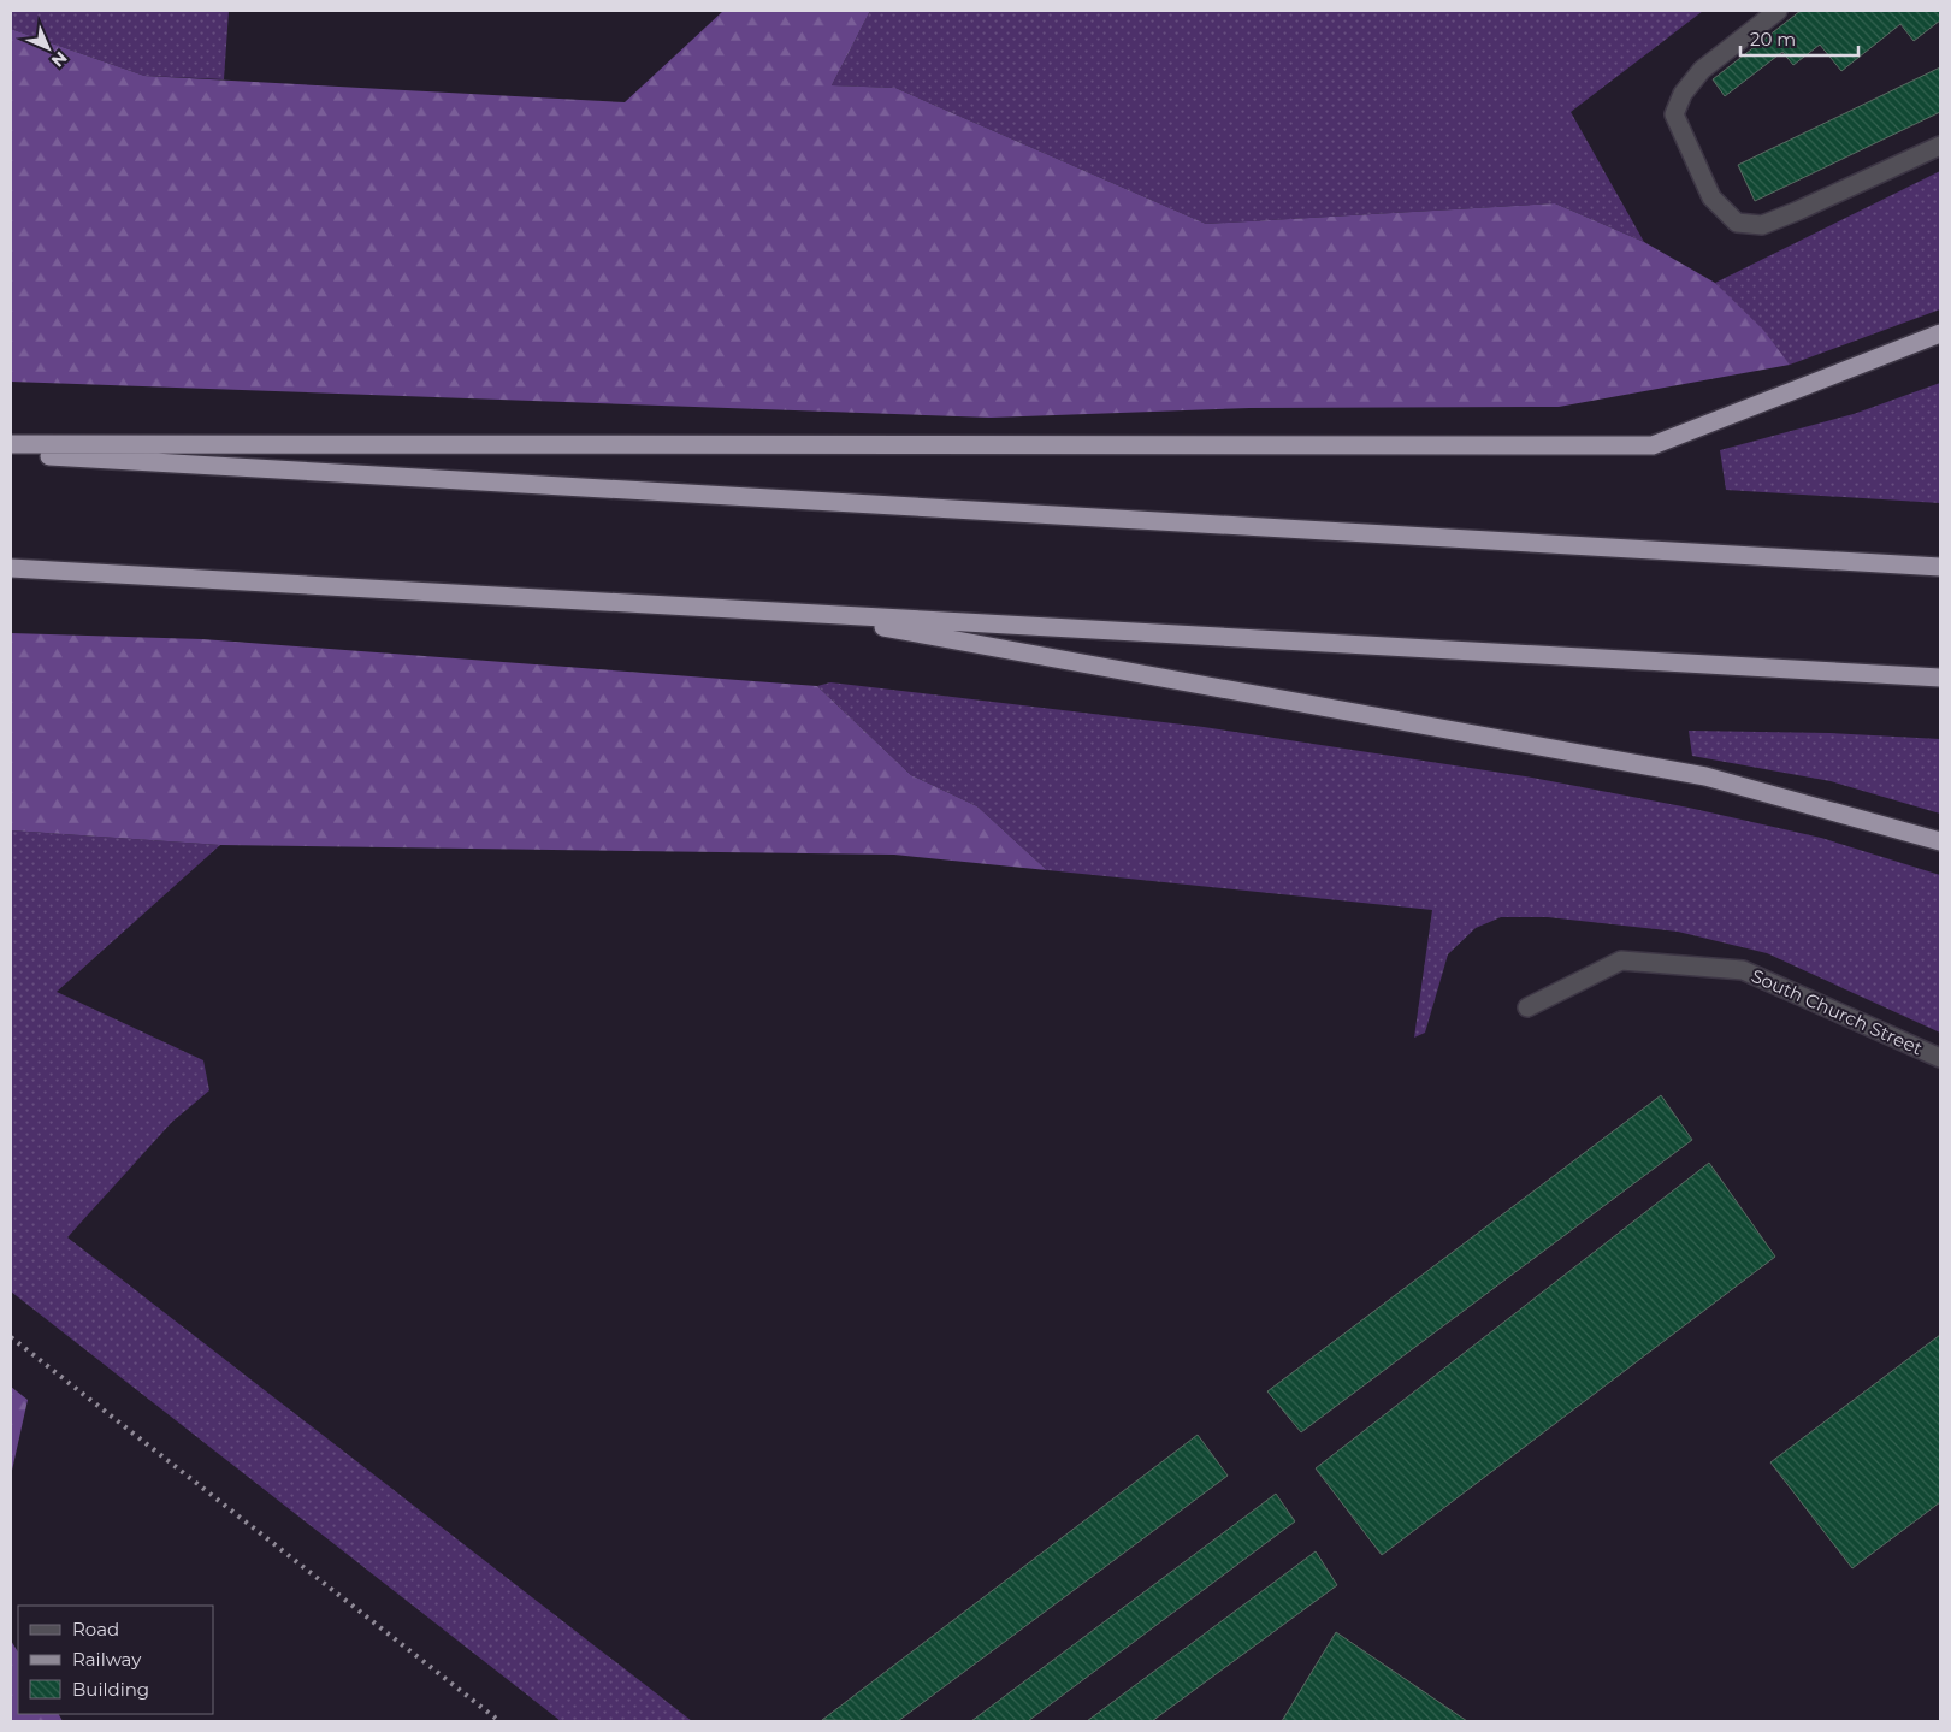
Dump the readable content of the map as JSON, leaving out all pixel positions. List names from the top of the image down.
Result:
{
  "streets": {
    "street": ["South Church Street"]
  },
  "legend": ["Road", "Railway", "Building"],
  "scale_bar": "20 m",
  "north": "bottom right"
}
